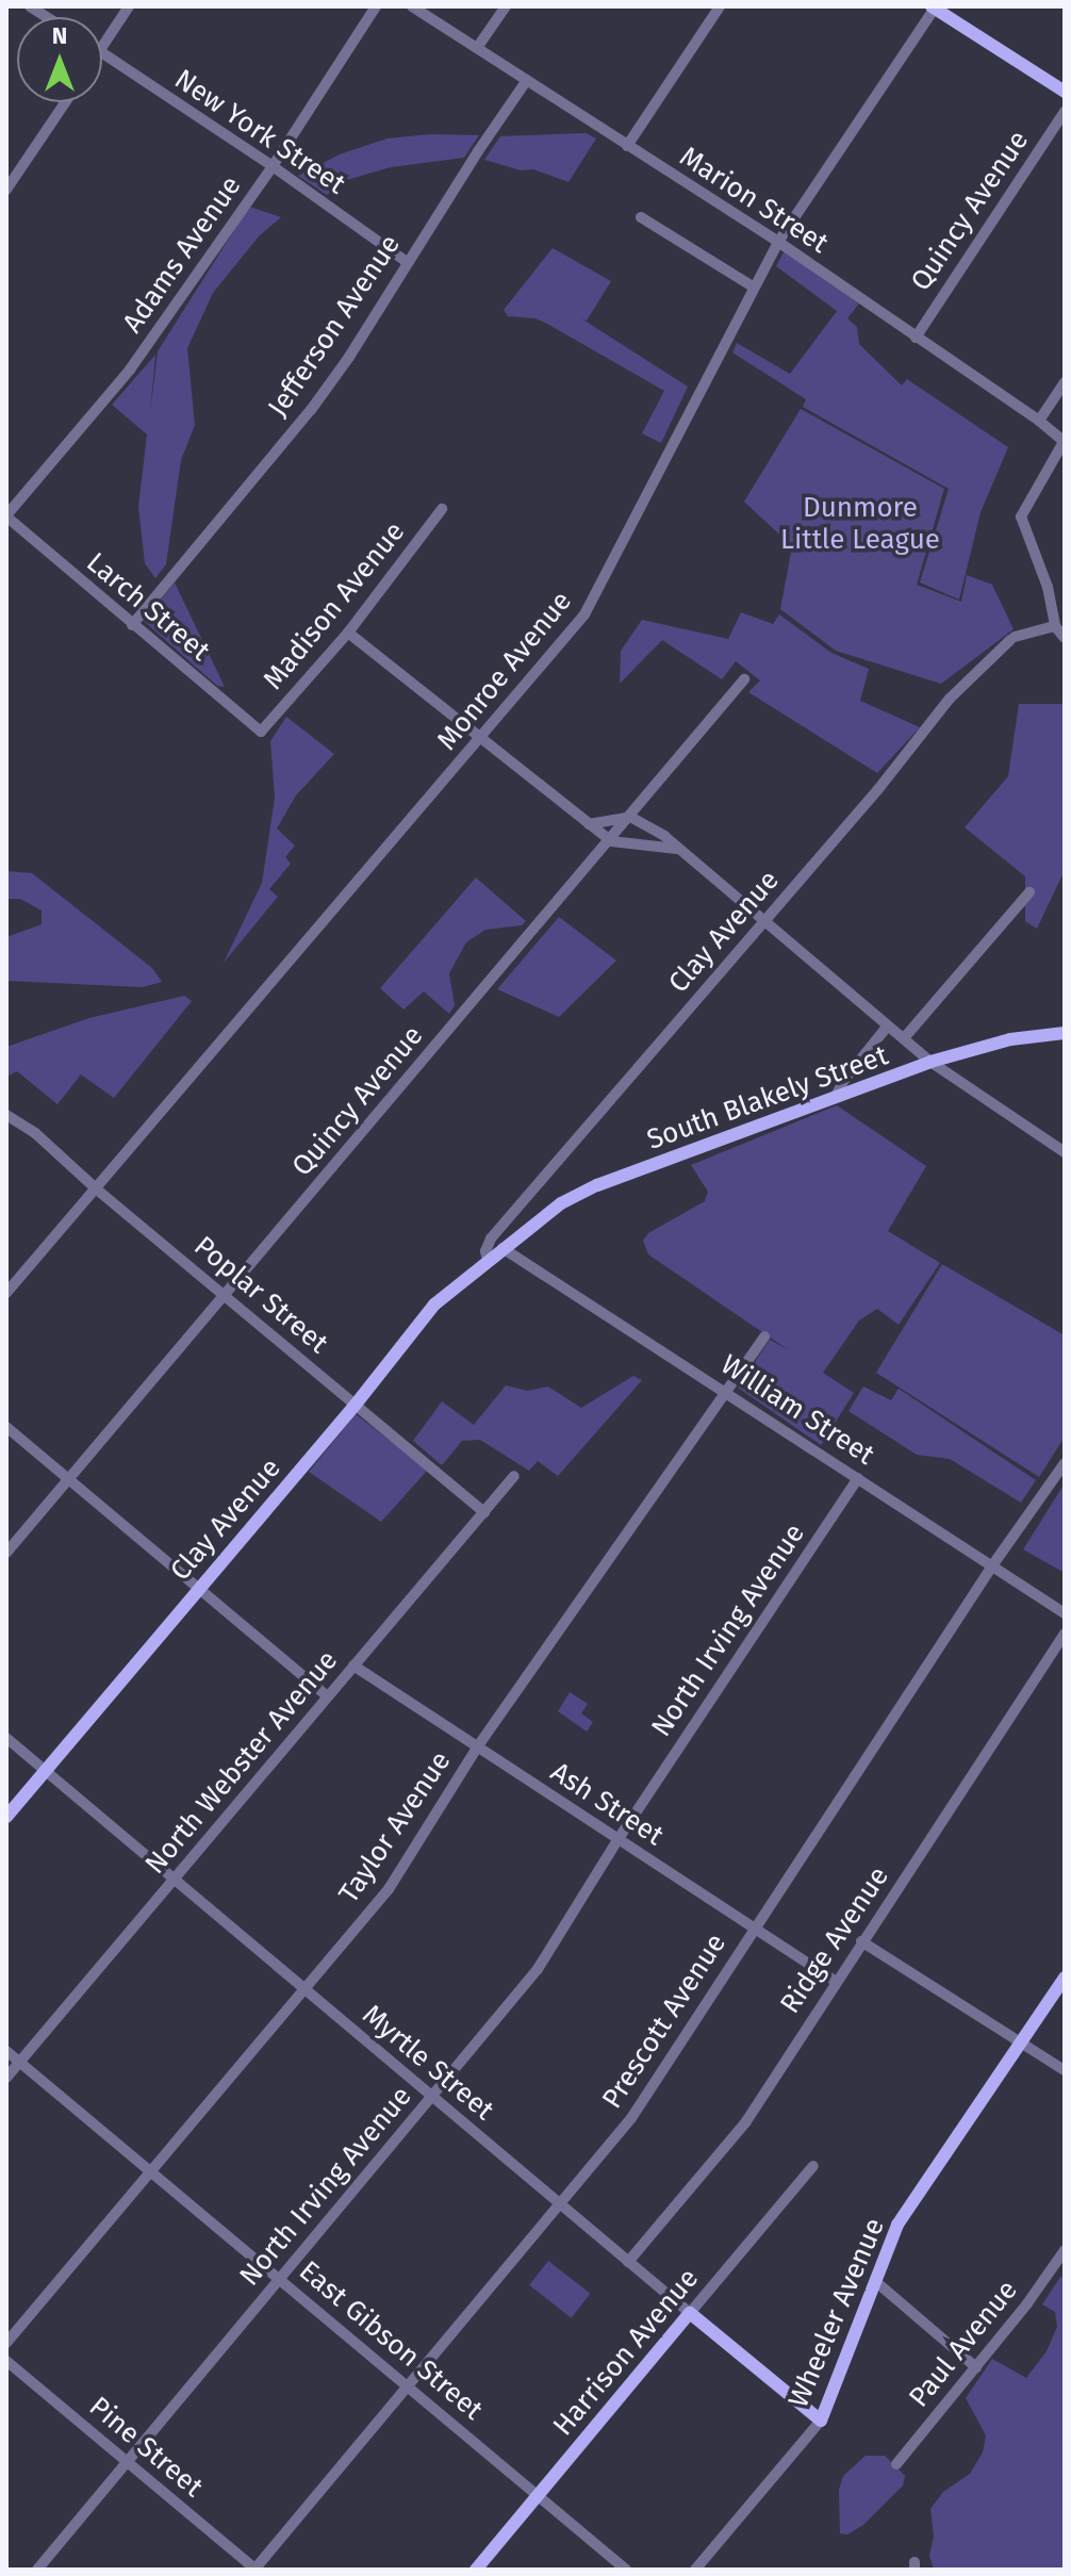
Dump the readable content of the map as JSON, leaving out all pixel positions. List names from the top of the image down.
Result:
{
  "streets": {
    "main road": [
      "Clay Avenue",
      "South Blakely Street",
      "Myrtle Street",
      "Wheeler Avenue",
      "Harrison Avenue"
    ],
    "street": [
      "New York Street",
      "Marion Street",
      "Quincy Avenue",
      "Adams Avenue",
      "Jefferson Avenue",
      "Madison Avenue",
      "Larch Street",
      "Monroe Avenue",
      "Poplar Street",
      "William Street",
      "North Irving Avenue",
      "North Webster Avenue",
      "Ash Street",
      "Taylor Avenue",
      "Ridge Avenue",
      "Prescott Avenue",
      "East Gibson Street",
      "Paul Avenue",
      "Pine Street"
    ]
  },
  "crossings": [
    ["New York Street", "Adams Avenue"],
    ["New York Street", "Jefferson Avenue"],
    ["Marion Street", "Quincy Avenue"],
    ["Marion Street", "Jefferson Avenue"],
    ["Marion Street", "Monroe Avenue"],
    ["Quincy Avenue", "Poplar Street"],
    ["Adams Avenue", "Larch Street"],
    ["Jefferson Avenue", "Larch Street"],
    ["Madison Avenue", "Larch Street"],
    ["Monroe Avenue", "Poplar Street"],
    ["Clay Avenue", "South Blakely Street"],
    ["Clay Avenue", "Poplar Street"],
    ["Clay Avenue", "William Street"],
    ["Clay Avenue", "Myrtle Street"],
    ["South Blakely Street", "William Street"],
    ["Poplar Street", "North Webster Avenue"],
    ["William Street", "North Irving Avenue"],
    ["William Street", "Taylor Avenue"],
    ["William Street", "Prescott Avenue"],
    ["North Irving Avenue", "Ash Street"],
    ["North Irving Avenue", "Myrtle Street"],
    ["North Irving Avenue", "East Gibson Street"],
    ["North Irving Avenue", "Pine Street"],
    ["North Webster Avenue", "Ash Street"],
    ["North Webster Avenue", "Myrtle Street"],
    ["North Webster Avenue", "East Gibson Street"],
    ["Ash Street", "Taylor Avenue"],
    ["Ash Street", "Ridge Avenue"],
    ["Ash Street", "Prescott Avenue"],
    ["Taylor Avenue", "Myrtle Street"],
    ["Taylor Avenue", "East Gibson Street"],
    ["Ridge Avenue", "Myrtle Street"],
    ["Prescott Avenue", "Myrtle Street"],
    ["Prescott Avenue", "East Gibson Street"],
    ["Prescott Avenue", "Pine Street"],
    ["Myrtle Street", "Wheeler Avenue"],
    ["Myrtle Street", "Harrison Avenue"],
    ["East Gibson Street", "Harrison Avenue"]
  ],
  "parks": ["Dunmore Little League"],
  "north": "top"
}
